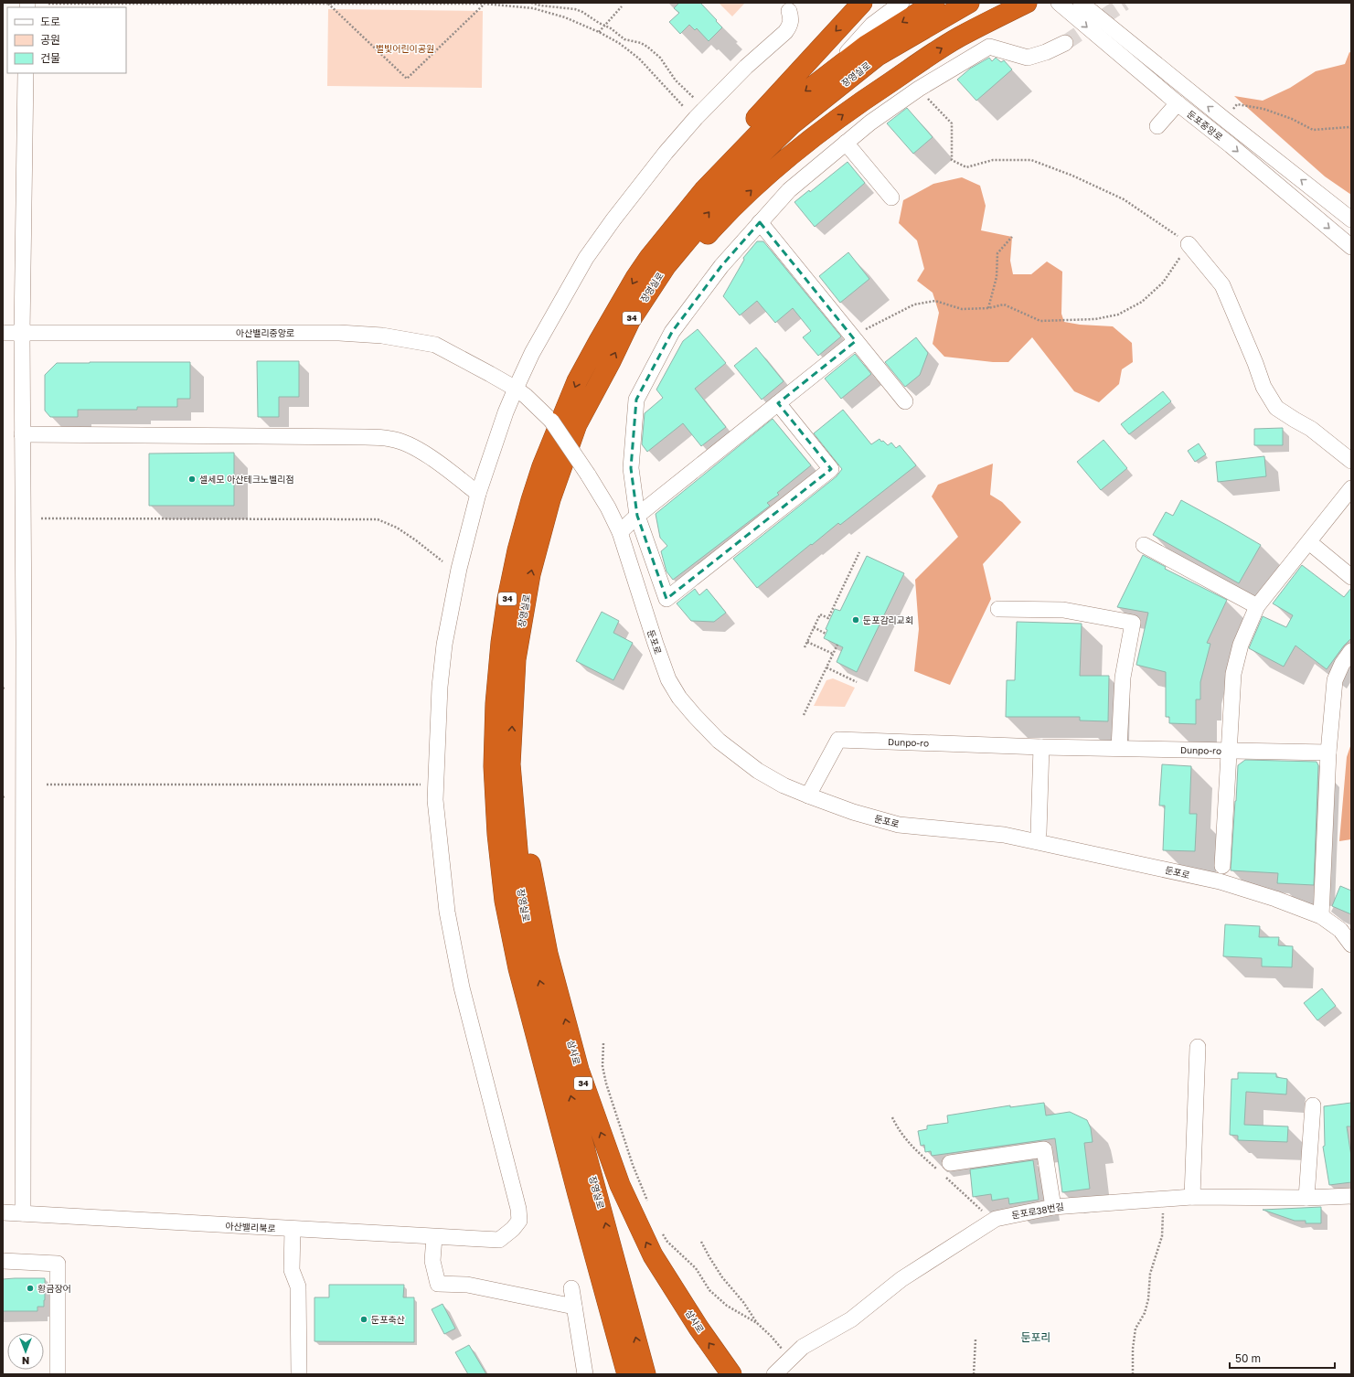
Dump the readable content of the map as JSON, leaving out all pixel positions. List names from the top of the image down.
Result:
{
  "streets": {
    "highway": ["장영실로", "34", "삼사로"],
    "street": [
      "둔포중앙로",
      "아산밸리중앙로",
      "둔포로",
      "Dunpo-ro",
      "둔포로38번길",
      "아산밸리북로"
    ]
  },
  "crossings": [
    ["장영실로", "34"],
    ["장영실로", "삼사로"],
    ["아산밸리중앙로", "둔포로"],
    ["둔포로", "Dunpo-ro"]
  ],
  "one_way": ["삼사로"],
  "districts": ["둔포리"],
  "parks": ["별빛어린이공원"],
  "places": [
    "셀세모 아산테크노벨리점",
    "둔포감리교회",
    "황금장어",
    "둔포축산"
  ],
  "legend": ["도로", "공원", "건물"],
  "scale_bar": "50 m",
  "north": "bottom"
}
